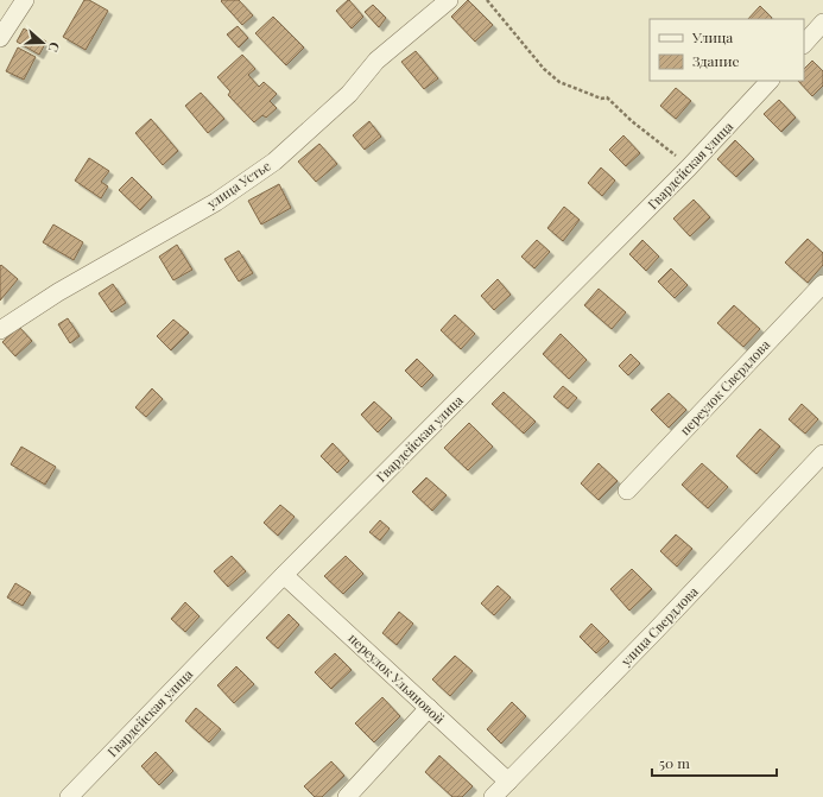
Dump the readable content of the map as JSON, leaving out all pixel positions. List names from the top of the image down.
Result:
{
  "streets": {
    "street": [
      "Гвардейская улица",
      "улица Устье",
      "переулок Свердлова",
      "улица Свердлова",
      "переулок Ульяновой"
    ]
  },
  "crossings": [
    ["Гвардейская улица", "переулок Ульяновой"],
    ["улица Свердлова", "переулок Ульяновой"]
  ],
  "legend": ["Улица", "Здание"],
  "scale_bar": "50 m",
  "north": "right"
}
